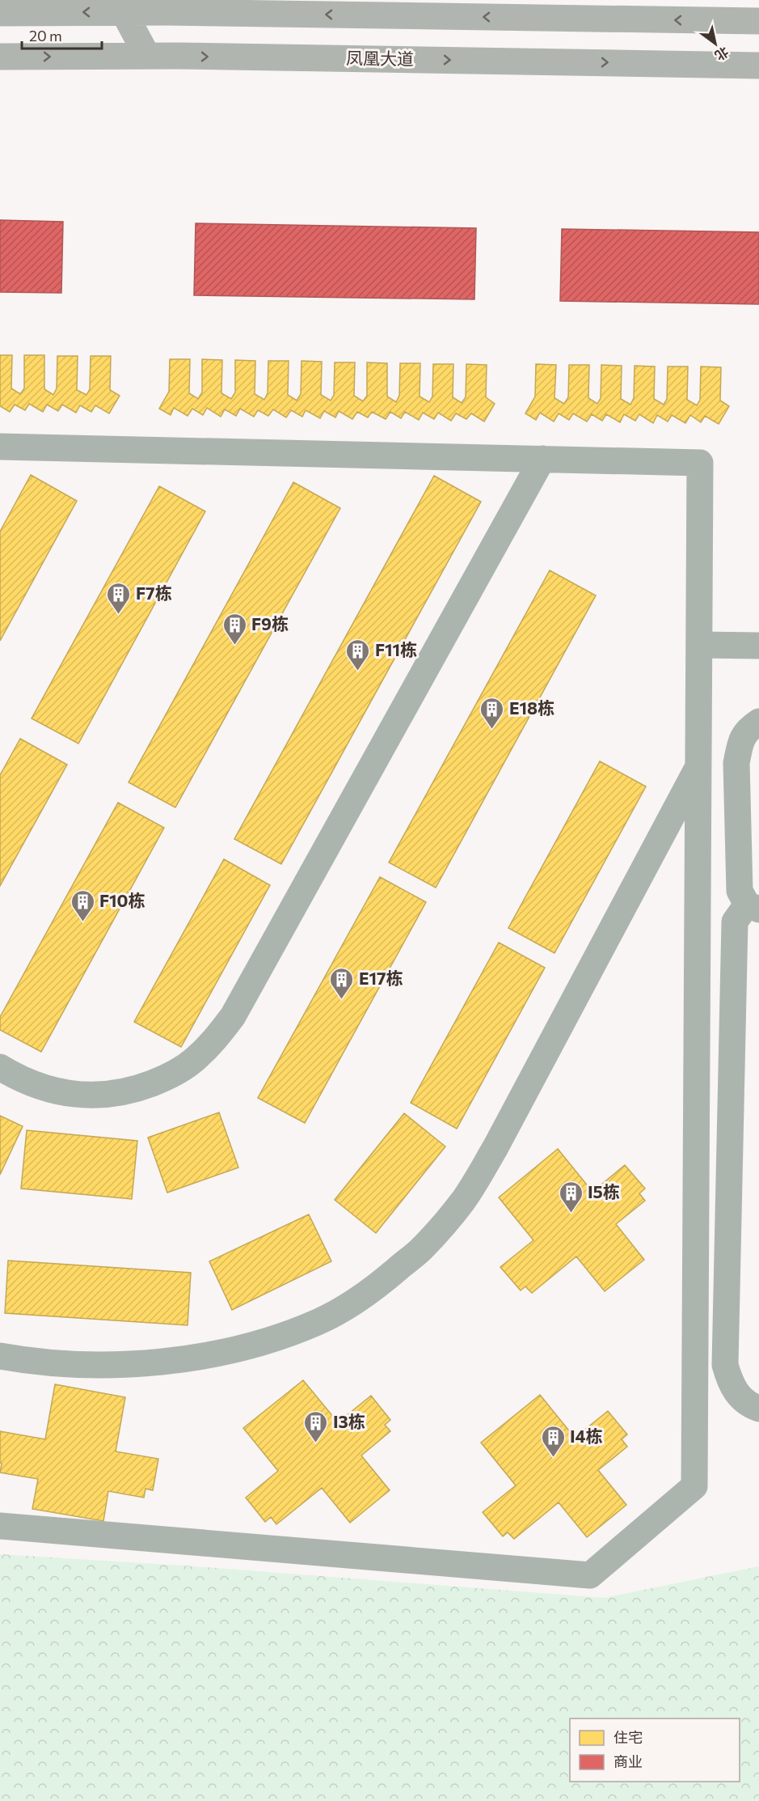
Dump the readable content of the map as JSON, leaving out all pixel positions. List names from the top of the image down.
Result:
{
  "streets": {
    "main road": ["凤凰大道"]
  },
  "places": {
    "building": [
      "F7栋",
      "F9栋",
      "F11栋",
      "E18栋",
      "F10栋",
      "E17栋",
      "I5栋",
      "I3栋",
      "I4栋"
    ]
  },
  "legend": ["住宅", "商业"],
  "scale_bar": "20 m",
  "north": "bottom right"
}
